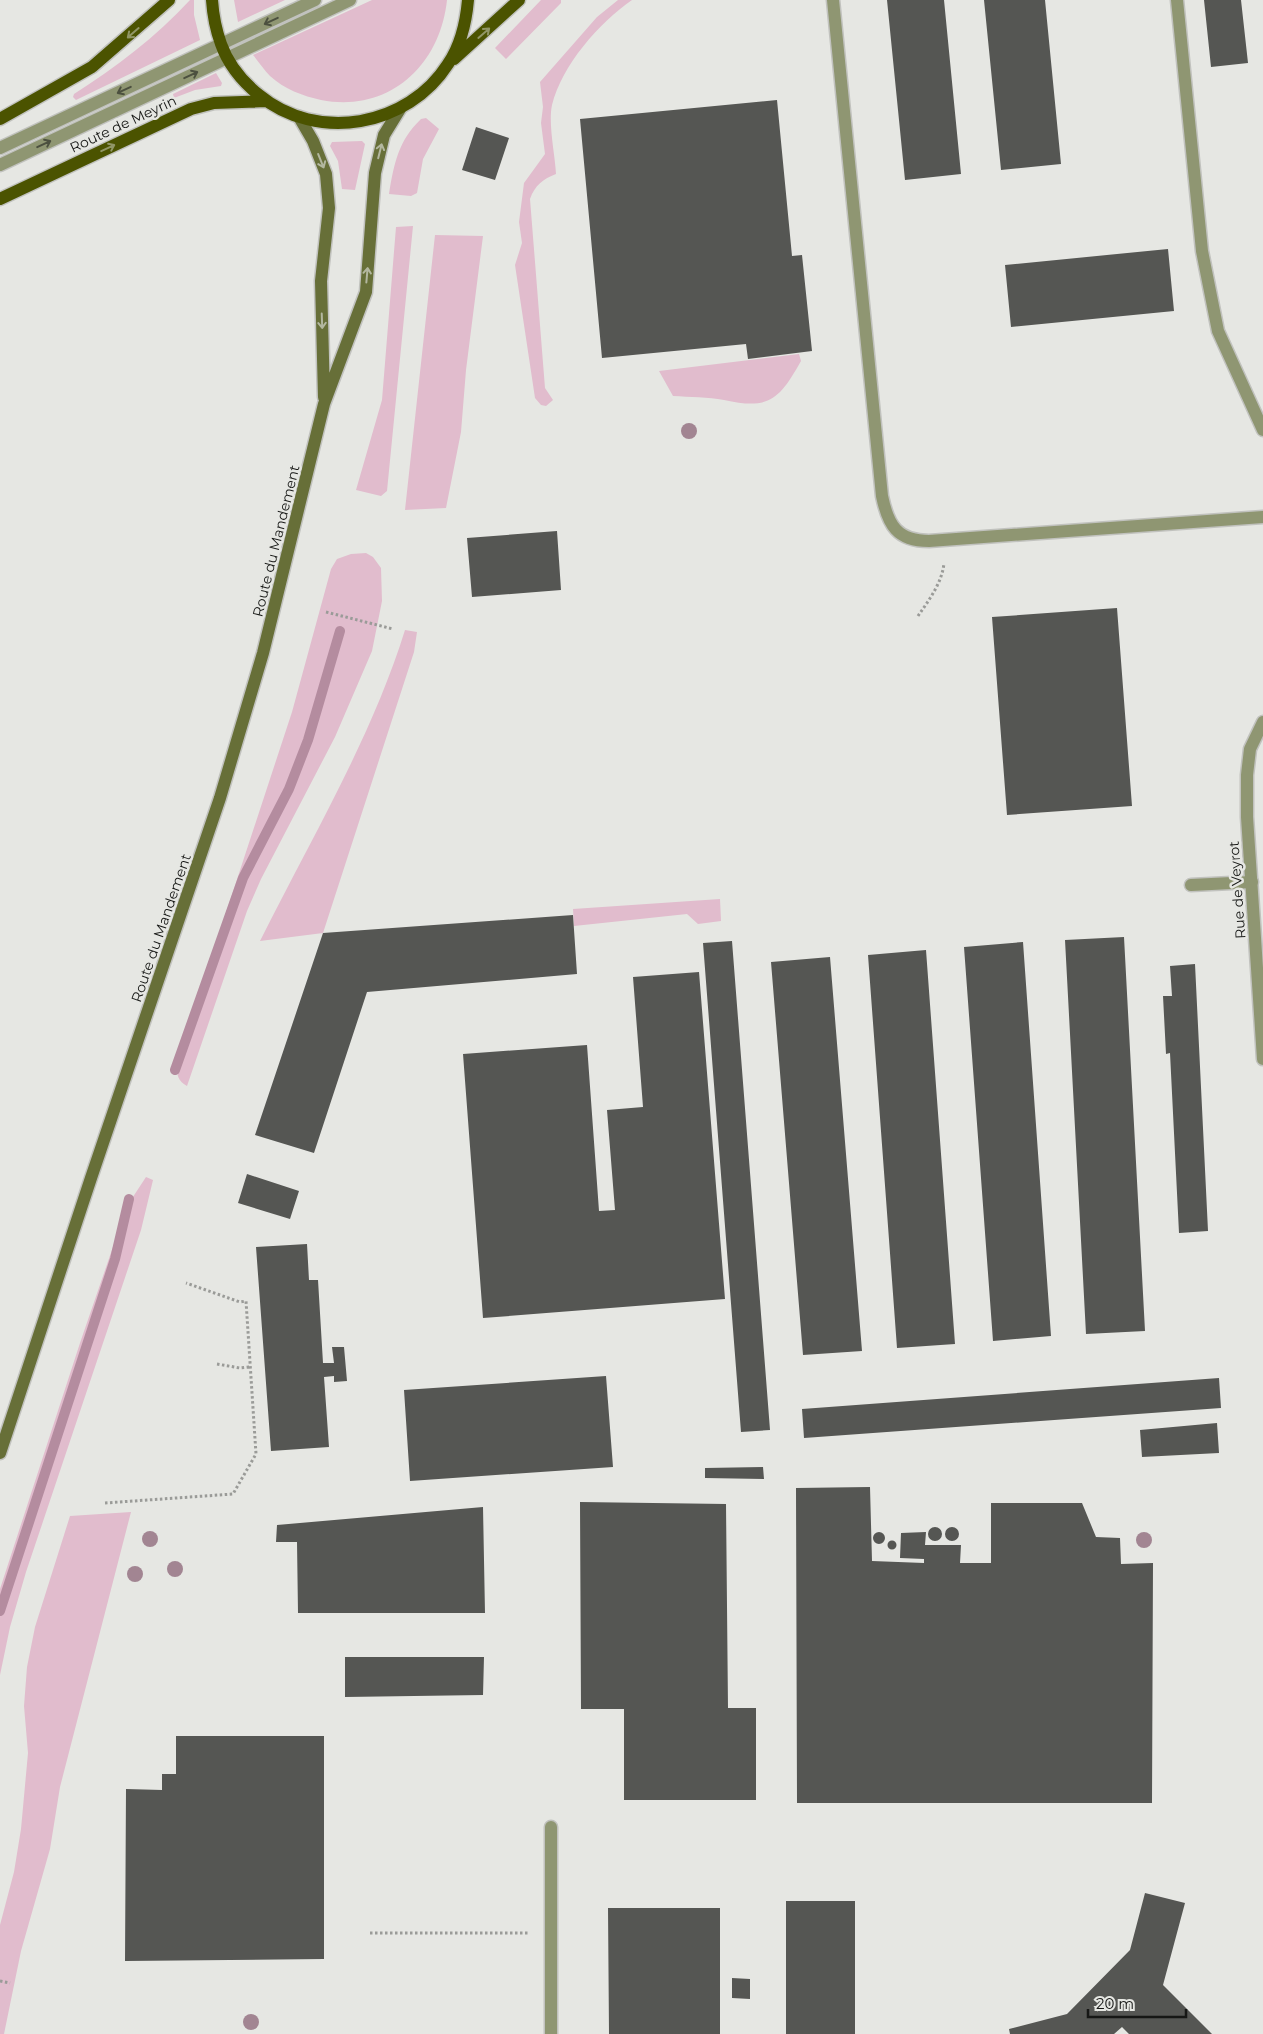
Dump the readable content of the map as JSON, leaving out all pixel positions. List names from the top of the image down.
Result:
{
  "streets": {
    "main road": ["Route de Meyrin", "Route du Mandement"],
    "street": ["Rue de Veyrot"]
  },
  "scale_bar": "20 m"
}
